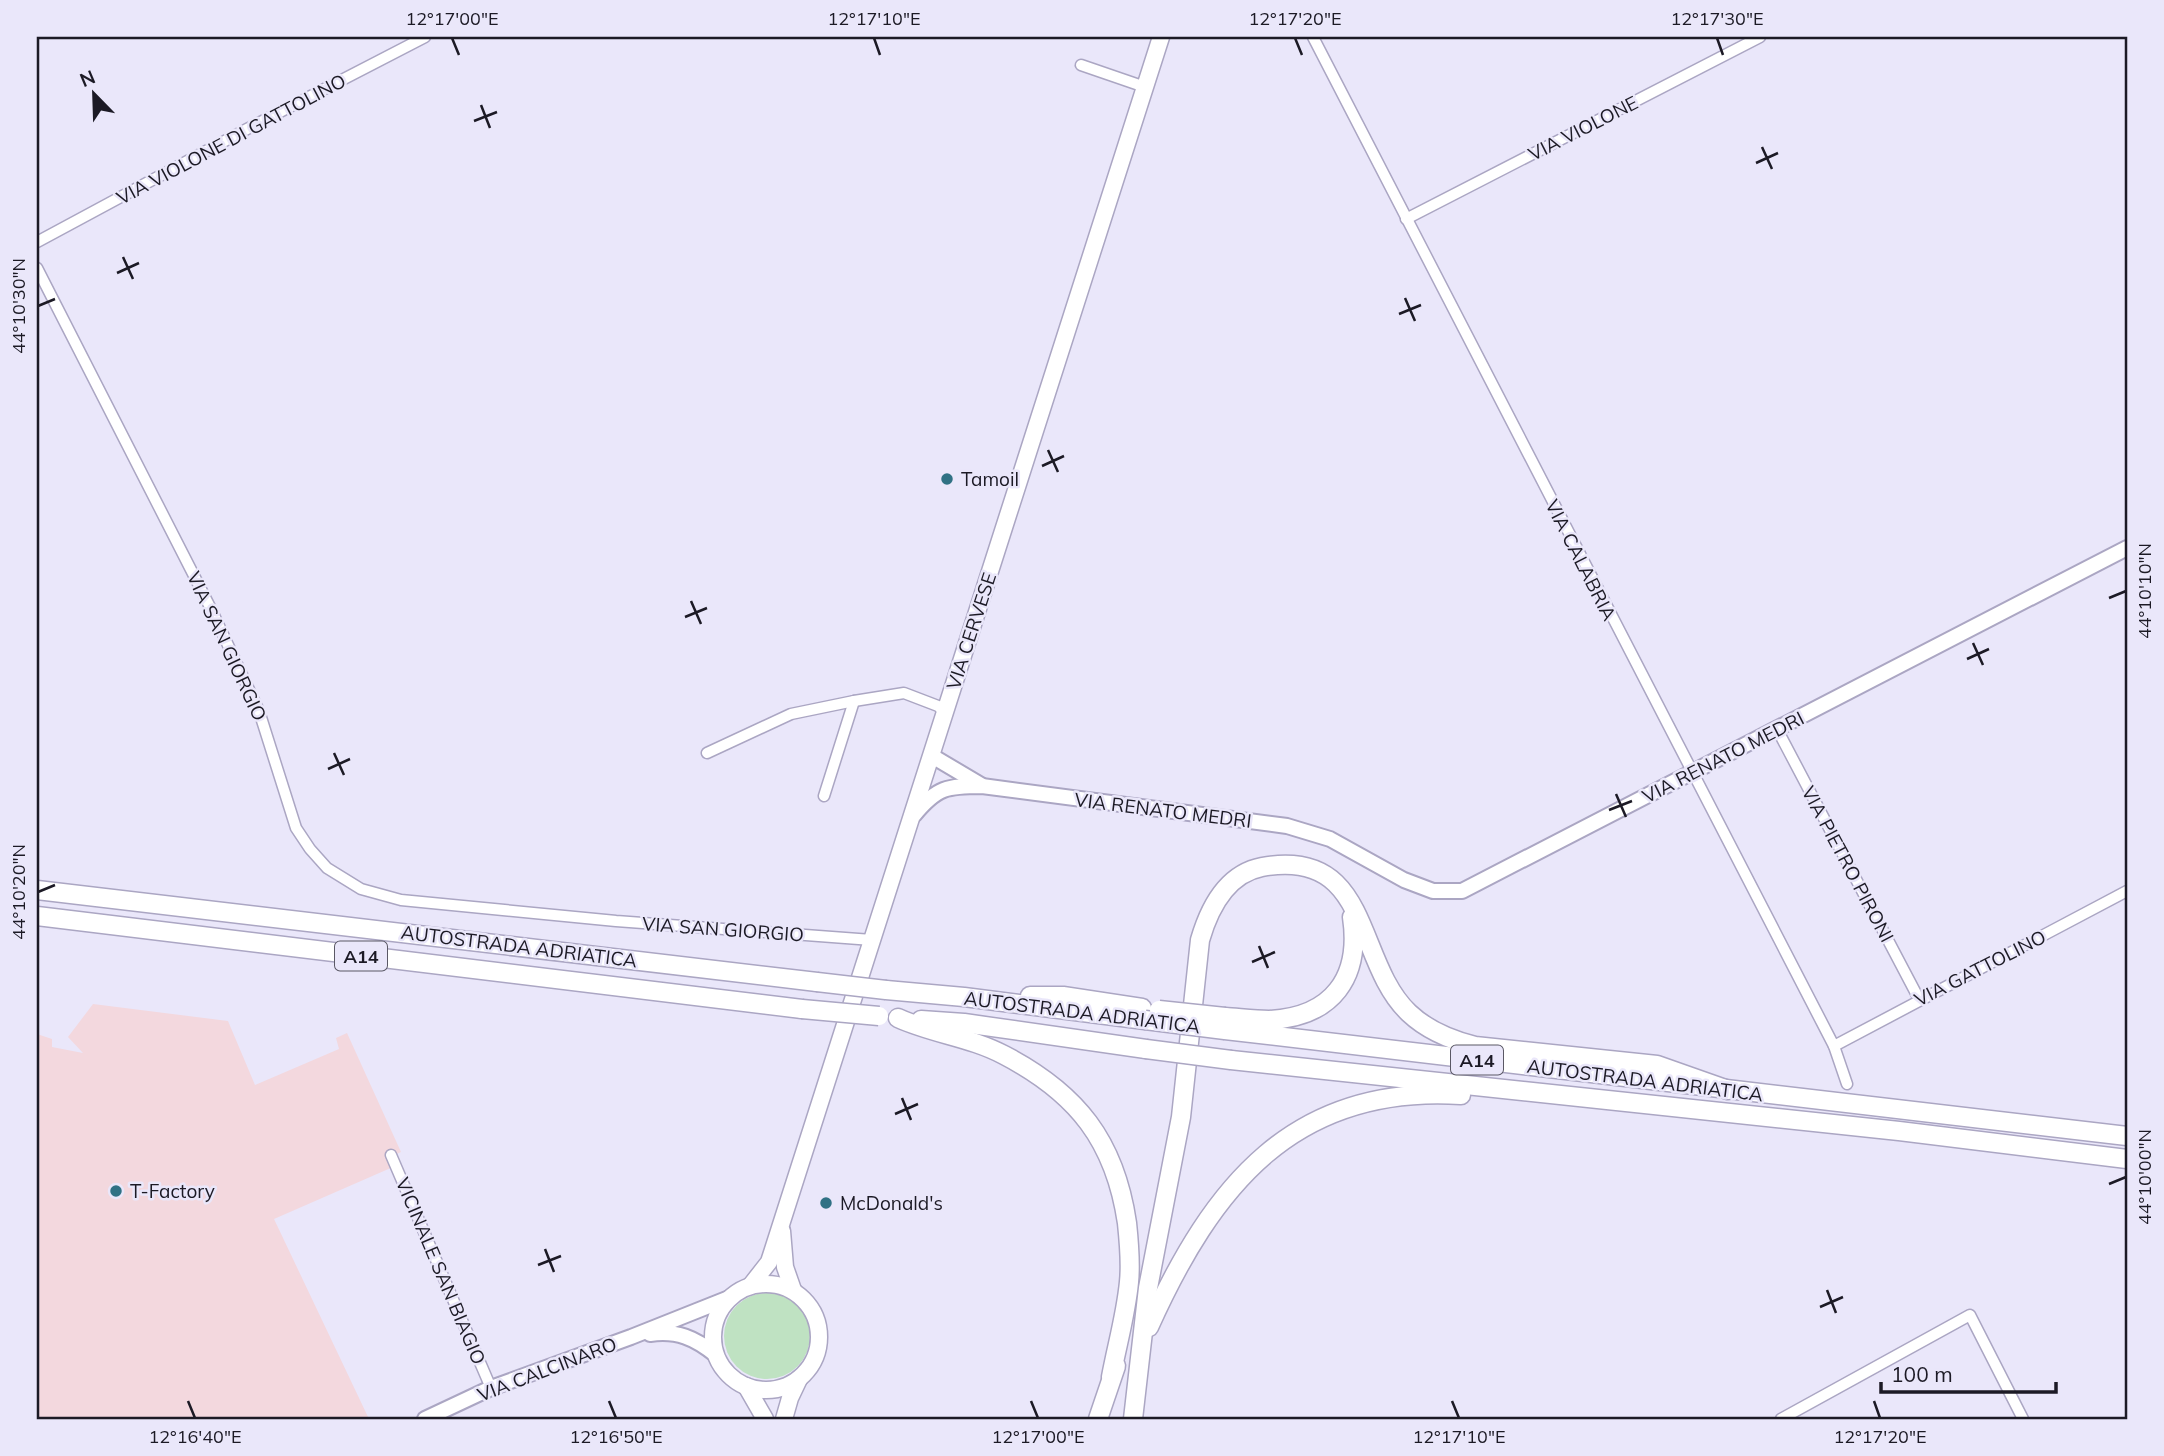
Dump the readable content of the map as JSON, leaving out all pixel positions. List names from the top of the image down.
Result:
{
  "streets": {
    "highway": ["AUTOSTRADA ADRIATICA", "A14"],
    "main road": ["VIA CERVESE"],
    "street": [
      "VIA VIOLONE",
      "VIA VIOLONE DI GATTOLINO",
      "VIA CALABRIA",
      "VIA SAN GIORGIO",
      "VIA RENATO MEDRI",
      "VIA PIETRO PIRONI",
      "VIA GATTOLINO",
      "VICINALE SAN BIAGIO",
      "VIA CALCINARO"
    ]
  },
  "crossings": [
    ["VIA VIOLONE", "VIA CALABRIA"],
    ["VIA CALABRIA", "VIA RENATO MEDRI"],
    ["VIA CALABRIA", "VIA GATTOLINO"],
    ["VIA CERVESE", "VIA SAN GIORGIO"],
    ["VIA CERVESE", "VIA RENATO MEDRI"],
    ["VIA CERVESE", "VIA CALCINARO"],
    ["VIA RENATO MEDRI", "VIA PIETRO PIRONI"],
    ["VIA PIETRO PIRONI", "VIA GATTOLINO"],
    ["VICINALE SAN BIAGIO", "VIA CALCINARO"]
  ],
  "places": ["Tamoil", "T-Factory", "McDonald's"],
  "scale_bar": "100 m",
  "north": "top left",
  "coordinates": [
    "12°17'00\"E",
    "12°17'10\"E",
    "12°17'20\"E",
    "12°17'30\"E",
    "44°10'30\"N",
    "44°10'10\"N",
    "44°10'20\"N",
    "44°10'00\"N",
    "12°16'40\"E",
    "12°16'50\"E"
  ]
}
